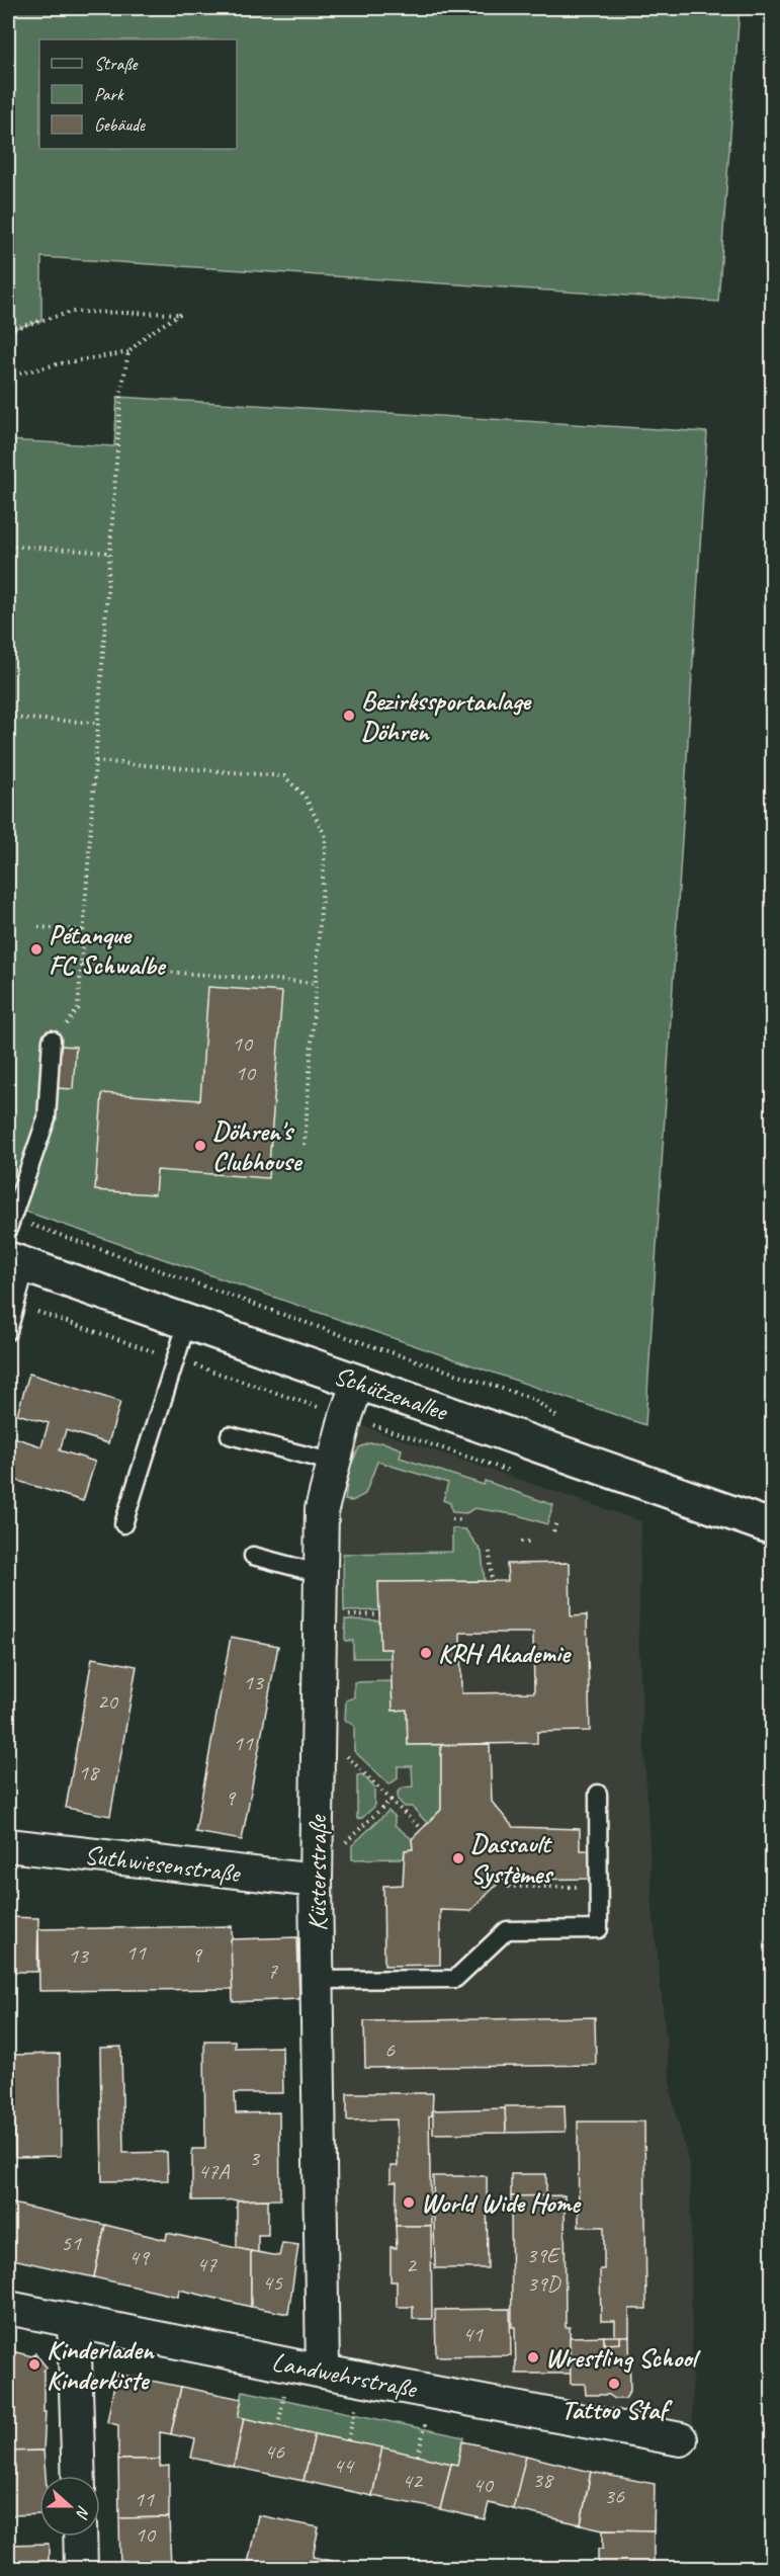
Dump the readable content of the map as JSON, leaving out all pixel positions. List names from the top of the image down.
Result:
{
  "streets": {
    "street": [
      "Schützenallee",
      "Suthwiesenstraße",
      "Küsterstraße",
      "Landwehrstraße"
    ]
  },
  "crossings": [
    ["Schützenallee", "Küsterstraße"],
    ["Suthwiesenstraße", "Küsterstraße"],
    ["Küsterstraße", "Landwehrstraße"]
  ],
  "places": [
    "Bezirkssportanlage Döhren",
    "Pétanque FC Schwalbe",
    "Döhren's Clubhouse",
    "KRH Akademie",
    "Dassault Systèmes",
    "World Wide Home",
    "Wrestling School",
    "Kinderladen Kinderkiste",
    "Tattoo Staf"
  ],
  "house_numbers": [
    "10",
    "10",
    "13",
    "20",
    "11",
    "18",
    "9",
    "11",
    "9",
    "13",
    "7",
    "6",
    "3",
    "47A",
    "51",
    "39E",
    "49",
    "47",
    "2",
    "45",
    "39D",
    "41",
    "46",
    "44",
    "38",
    "42",
    "40",
    "36",
    "11",
    "10"
  ],
  "legend": ["Straße", "Park", "Gebäude"],
  "north": "right"
}
